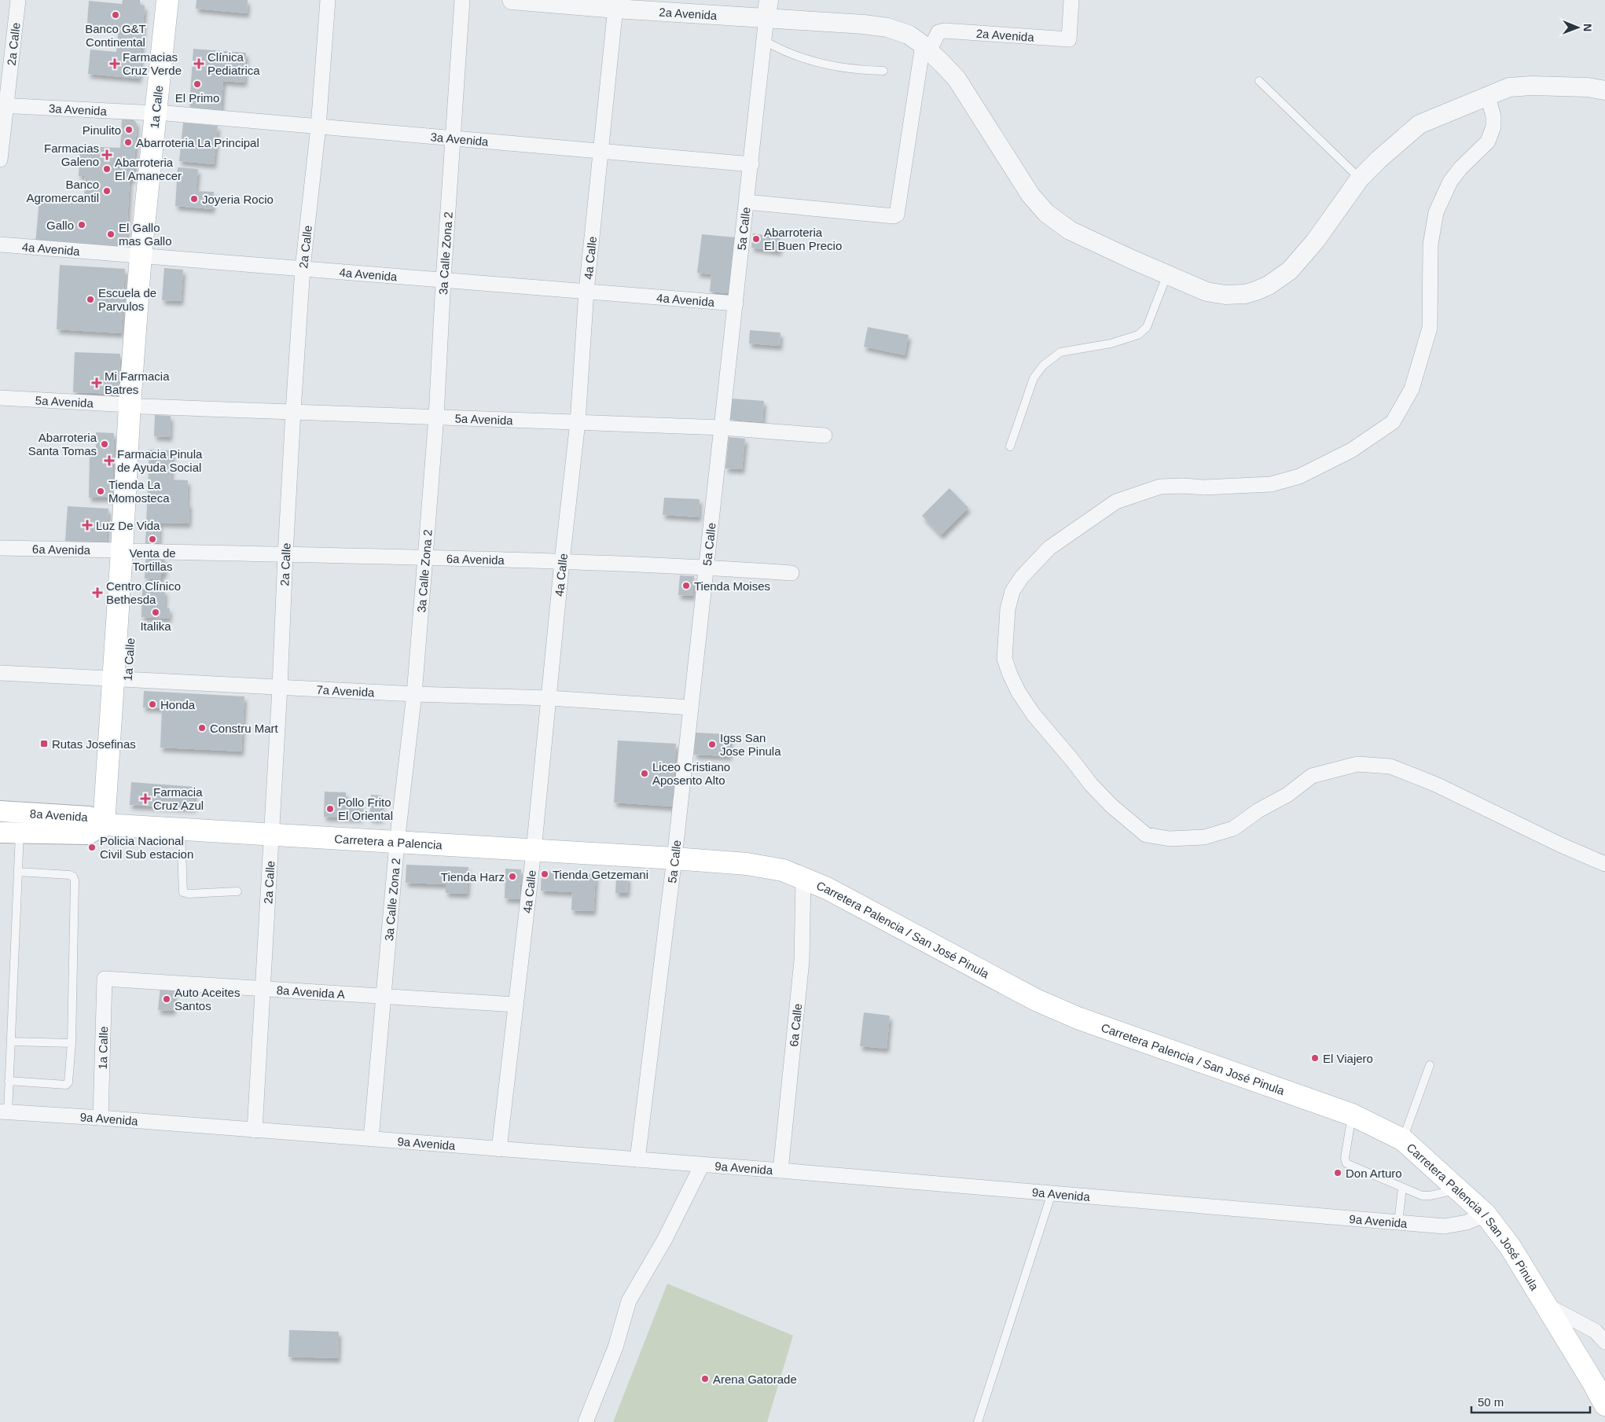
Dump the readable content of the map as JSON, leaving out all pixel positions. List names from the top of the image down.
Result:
{
  "streets": {
    "main road": [
      "1a Calle",
      "8a Avenida",
      "Carretera a Palencia",
      "Carretera Palencia / San José Pinula"
    ],
    "street": [
      "2a Avenida",
      "2a Calle",
      "3a Avenida",
      "5a Calle",
      "4a Avenida",
      "3a Calle Zona 2",
      "4a Calle",
      "5a Avenida",
      "6a Avenida",
      "7a Avenida",
      "8a Avenida A",
      "6a Calle",
      "9a Avenida"
    ]
  },
  "crossings": [
    ["2a Avenida", "5a Calle"],
    ["2a Avenida", "4a Calle"],
    ["2a Calle", "3a Avenida"],
    ["2a Calle", "4a Avenida"],
    ["2a Calle", "5a Avenida"],
    ["2a Calle", "6a Avenida"],
    ["2a Calle", "7a Avenida"],
    ["2a Calle", "Carretera a Palencia"],
    ["2a Calle", "8a Avenida A"],
    ["2a Calle", "9a Avenida"],
    ["1a Calle", "3a Avenida"],
    ["1a Calle", "4a Avenida"],
    ["1a Calle", "5a Avenida"],
    ["1a Calle", "6a Avenida"],
    ["1a Calle", "7a Avenida"],
    ["1a Calle", "8a Avenida"],
    ["1a Calle", "Carretera a Palencia"],
    ["1a Calle", "8a Avenida A"],
    ["1a Calle", "9a Avenida"],
    ["3a Avenida", "5a Calle"],
    ["3a Avenida", "3a Calle Zona 2"],
    ["3a Avenida", "4a Calle"],
    ["5a Calle", "4a Avenida"],
    ["5a Calle", "5a Avenida"],
    ["5a Calle", "6a Avenida"],
    ["5a Calle", "7a Avenida"],
    ["5a Calle", "Carretera a Palencia"],
    ["5a Calle", "Carretera Palencia / San José Pinula"],
    ["5a Calle", "9a Avenida"],
    ["4a Avenida", "3a Calle Zona 2"],
    ["4a Avenida", "4a Calle"],
    ["3a Calle Zona 2", "5a Avenida"],
    ["3a Calle Zona 2", "6a Avenida"],
    ["3a Calle Zona 2", "7a Avenida"],
    ["3a Calle Zona 2", "Carretera a Palencia"],
    ["3a Calle Zona 2", "8a Avenida A"],
    ["3a Calle Zona 2", "9a Avenida"],
    ["4a Calle", "5a Avenida"],
    ["4a Calle", "6a Avenida"],
    ["4a Calle", "7a Avenida"],
    ["4a Calle", "Carretera a Palencia"],
    ["4a Calle", "8a Avenida A"],
    ["4a Calle", "9a Avenida"],
    ["8a Avenida", "Carretera a Palencia"],
    ["Carretera a Palencia", "Carretera Palencia / San José Pinula"],
    ["Carretera Palencia / San José Pinula", "6a Calle"],
    ["Carretera Palencia / San José Pinula", "9a Avenida"],
    ["6a Calle", "9a Avenida"]
  ],
  "places": {
    "other": [
      "Banco G&T Continental",
      "El Primo",
      "Pinulito",
      "Abarroteria La Principal",
      "Abarroteria El Amanecer",
      "Banco Agromercantil",
      "Joyeria Rocio",
      "Gallo",
      "El Gallo mas Gallo",
      "Abarroteria El Buen Precio",
      "Escuela de Parvulos",
      "Abarroteria Santa Tomas",
      "Tienda La Momosteca",
      "Venta de Tortillas",
      "Tienda Moises",
      "Italika",
      "Honda",
      "Constru Mart",
      "Igss San Jose Pinula",
      "Liceo Cristiano Aposento Alto",
      "Pollo Frito El Oriental",
      "Policia Nacional Civil Sub estacion",
      "Tienda Getzemani",
      "Tienda Harz",
      "Auto Aceites Santos",
      "El Viajero",
      "Don Arturo",
      "Arena Gatorade"
    ],
    "health": [
      "Farmacias Cruz Verde",
      "Clínica Pediatrica",
      "Farmacias Galeno",
      "Mi Farmacia Batres",
      "Farmacia Pinula de Ayuda Social",
      "Luz De Vida",
      "Centro Clínico Bethesda",
      "Farmacia Cruz Azul"
    ],
    "transit": ["Rutas Josefinas"]
  },
  "scale_bar": "50 m",
  "north": "right"
}
